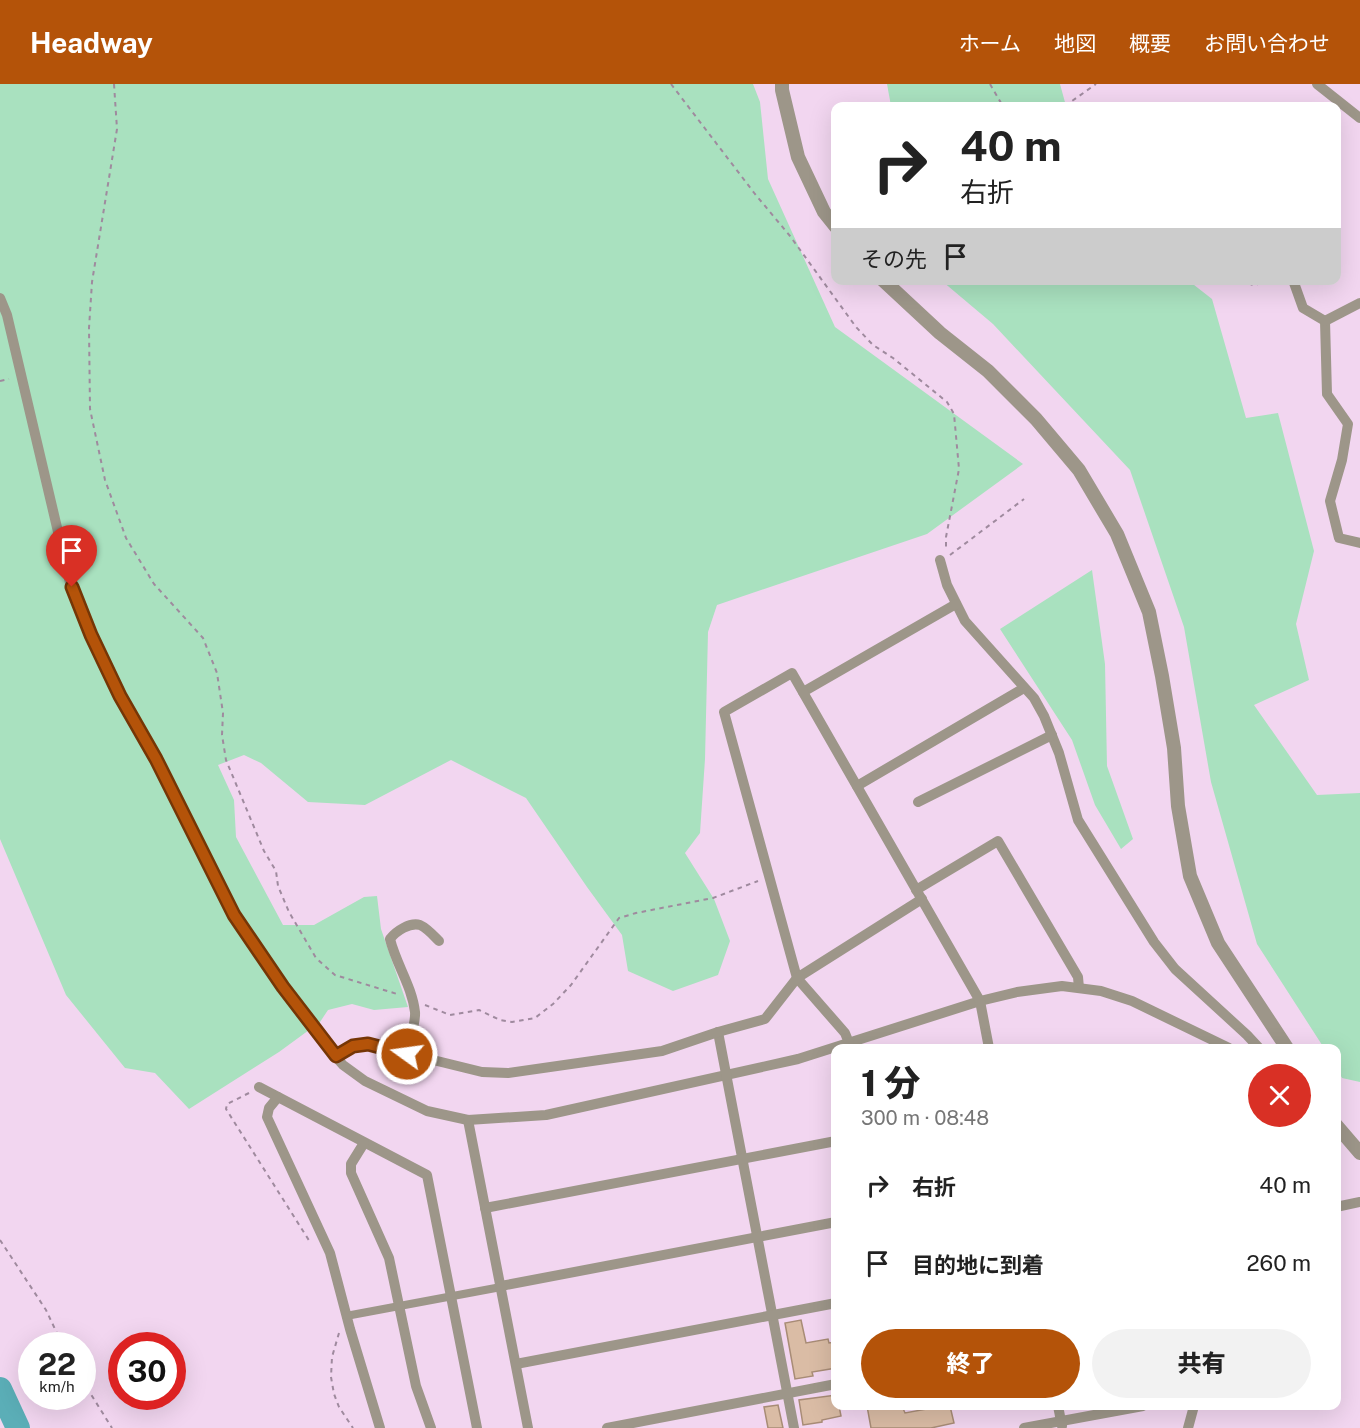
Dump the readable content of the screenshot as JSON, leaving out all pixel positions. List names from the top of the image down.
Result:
{
  "page": {
    "header": "Headway",
    "nav": [
      "ホーム",
      "地図",
      "概要",
      "お問い合わせ"
    ],
    "turn": ["40 m", "右折"],
    "then": "その先",
    "heading": ["1 分", "300 m · 08:48"],
    "list": [
      {
        "name": "右折",
        "value": "40 m"
      },
      {
        "name": "目的地に到着",
        "value": "260 m"
      }
    ],
    "buttons": ["終了", "共有"],
    "speed": "22 km/h",
    "limit": "30"
  }
}
